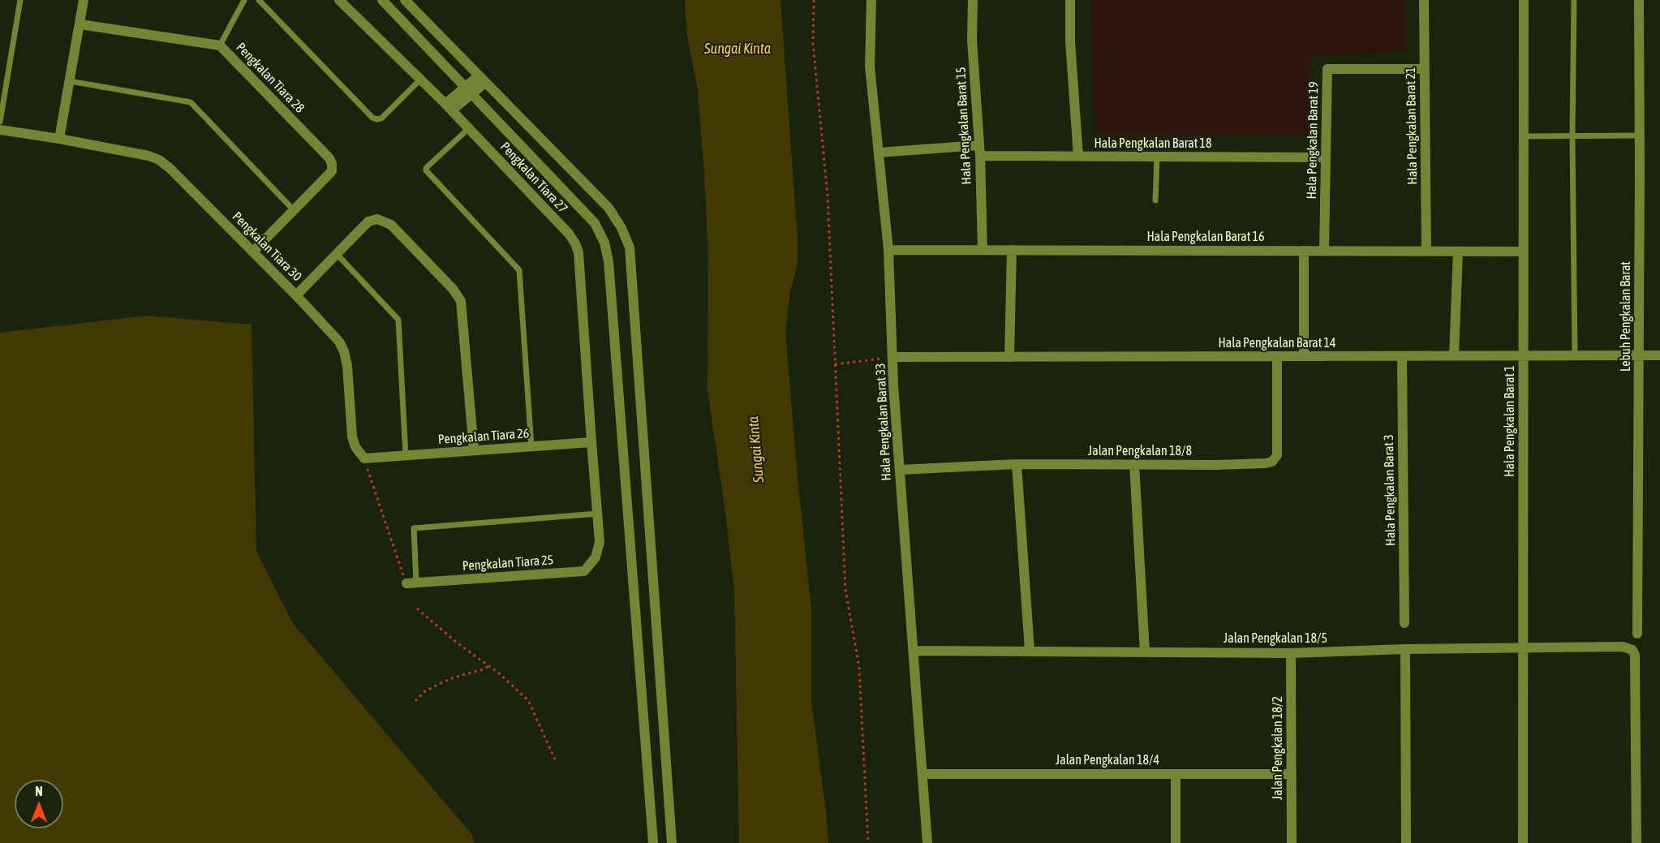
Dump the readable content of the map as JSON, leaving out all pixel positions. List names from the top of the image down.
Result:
{
  "streets": {
    "street": [
      "Pengkalan Tiara 28",
      "Hala Pengkalan Barat 15",
      "Hala Pengkalan Barat 21",
      "Hala Pengkalan Barat 19",
      "Hala Pengkalan Barat 18",
      "Pengkalan Tiara 27",
      "Hala Pengkalan Barat 16",
      "Pengkalan Tiara 30",
      "Lebuh Pengkalan Barat",
      "Hala Pengkalan Barat 14",
      "Hala Pengkalan Barat 1",
      "Hala Pengkalan Barat 33",
      "Pengkalan Tiara 26",
      "Jalan Pengkalan 18/8",
      "Hala Pengkalan Barat 3",
      "Pengkalan Tiara 25",
      "Jalan Pengkalan 18/5",
      "Jalan Pengkalan 18/2",
      "Jalan Pengkalan 18/4"
    ]
  },
  "crossings": [
    ["Hala Pengkalan Barat 15", "Hala Pengkalan Barat 18"],
    ["Hala Pengkalan Barat 15", "Hala Pengkalan Barat 16"],
    ["Hala Pengkalan Barat 21", "Hala Pengkalan Barat 19"],
    ["Hala Pengkalan Barat 21", "Hala Pengkalan Barat 16"],
    ["Hala Pengkalan Barat 19", "Hala Pengkalan Barat 18"],
    ["Hala Pengkalan Barat 19", "Hala Pengkalan Barat 16"],
    ["Pengkalan Tiara 27", "Pengkalan Tiara 26"],
    ["Hala Pengkalan Barat 16", "Hala Pengkalan Barat 1"],
    ["Hala Pengkalan Barat 16", "Hala Pengkalan Barat 33"],
    ["Pengkalan Tiara 30", "Pengkalan Tiara 26"],
    ["Lebuh Pengkalan Barat", "Hala Pengkalan Barat 14"],
    ["Hala Pengkalan Barat 14", "Hala Pengkalan Barat 1"],
    ["Hala Pengkalan Barat 14", "Hala Pengkalan Barat 33"],
    ["Hala Pengkalan Barat 14", "Jalan Pengkalan 18/8"],
    ["Hala Pengkalan Barat 14", "Hala Pengkalan Barat 3"],
    ["Hala Pengkalan Barat 1", "Jalan Pengkalan 18/5"],
    ["Hala Pengkalan Barat 33", "Jalan Pengkalan 18/8"],
    ["Hala Pengkalan Barat 33", "Jalan Pengkalan 18/5"],
    ["Hala Pengkalan Barat 33", "Jalan Pengkalan 18/4"],
    ["Jalan Pengkalan 18/5", "Jalan Pengkalan 18/2"],
    ["Jalan Pengkalan 18/2", "Jalan Pengkalan 18/4"]
  ],
  "water": ["Sungai Kinta"],
  "north": "top"
}
